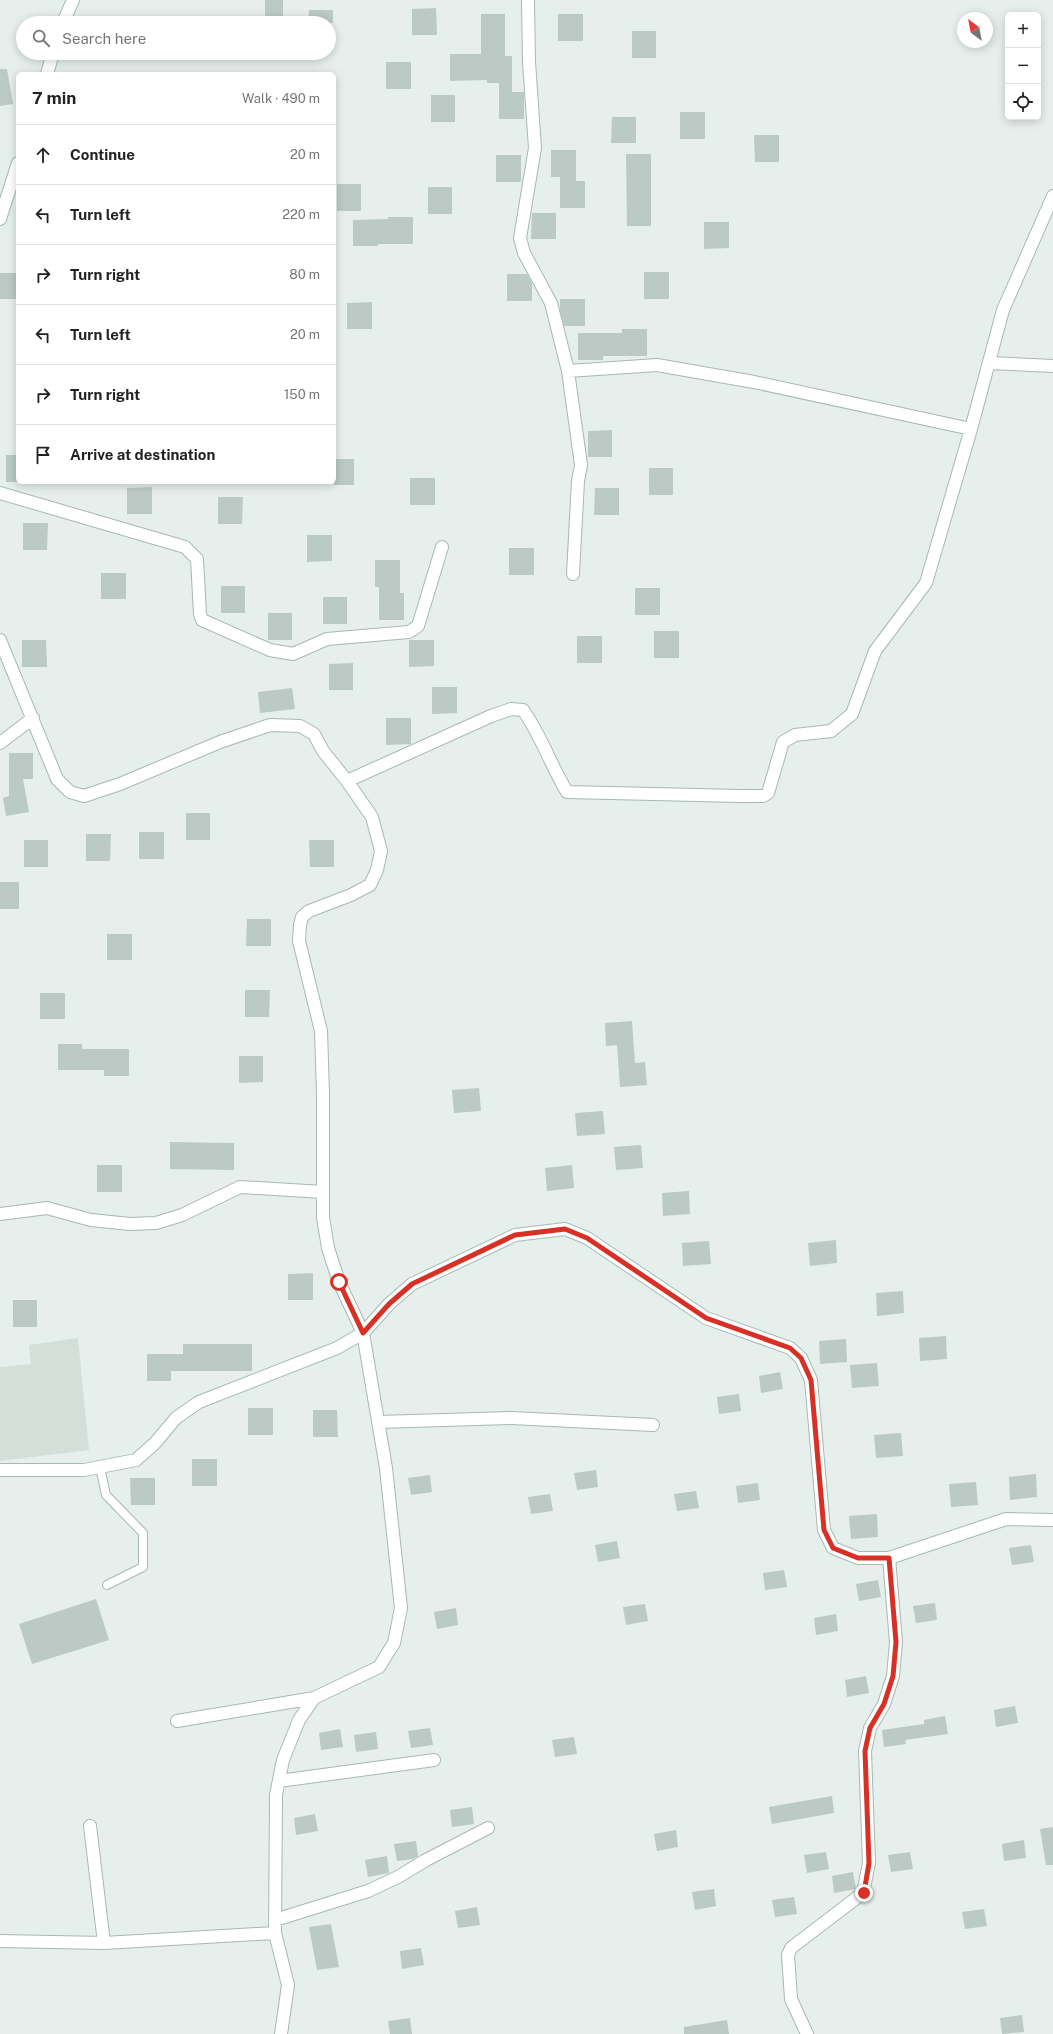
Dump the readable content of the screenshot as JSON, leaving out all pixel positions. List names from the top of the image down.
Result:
{
  "north": "top left",
  "page": {
    "map_buttons": ["+", "−"],
    "search": "Search here",
    "heading": ["7 min", "Walk · 490 m"],
    "list": [
      ["Continue", "20 m"],
      ["Turn left", "220 m"],
      ["Turn right", "80 m"],
      ["Turn left", "20 m"],
      ["Turn right", "150 m"],
      "Arrive at destination"
    ]
  }
}
